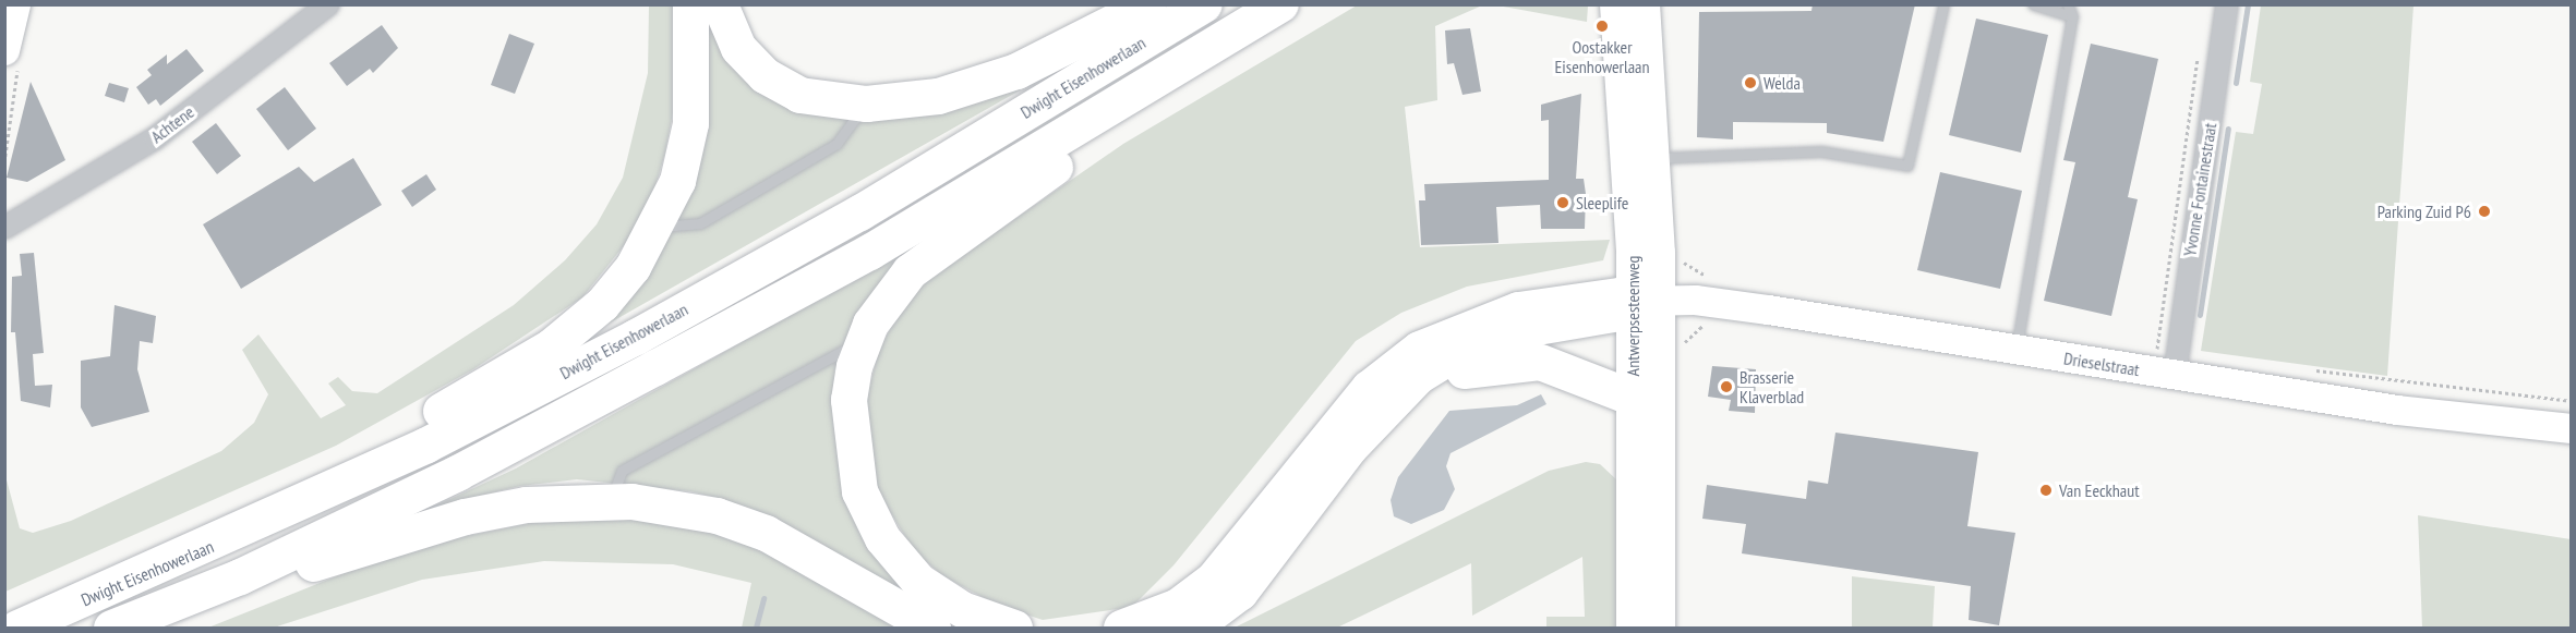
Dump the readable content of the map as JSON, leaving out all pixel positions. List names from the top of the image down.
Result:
{
  "streets": {
    "highway": ["Dwight Eisenhowerlaan"],
    "main road": ["Antwerpsesteenweg"],
    "street": ["Achtene", "Yvonne Fontainestraat", "Drieselstraat"]
  },
  "crossings": [
    ["Yvonne Fontainestraat", "Drieselstraat"],
    ["Antwerpsesteenweg", "Drieselstraat"]
  ],
  "places": [
    "Oostakker Eisenhowerlaan",
    "Welda",
    "Sleeplife",
    "Parking Zuid P6",
    "Brasserie Klaverblad",
    "Van Eeckhaut"
  ]
}
